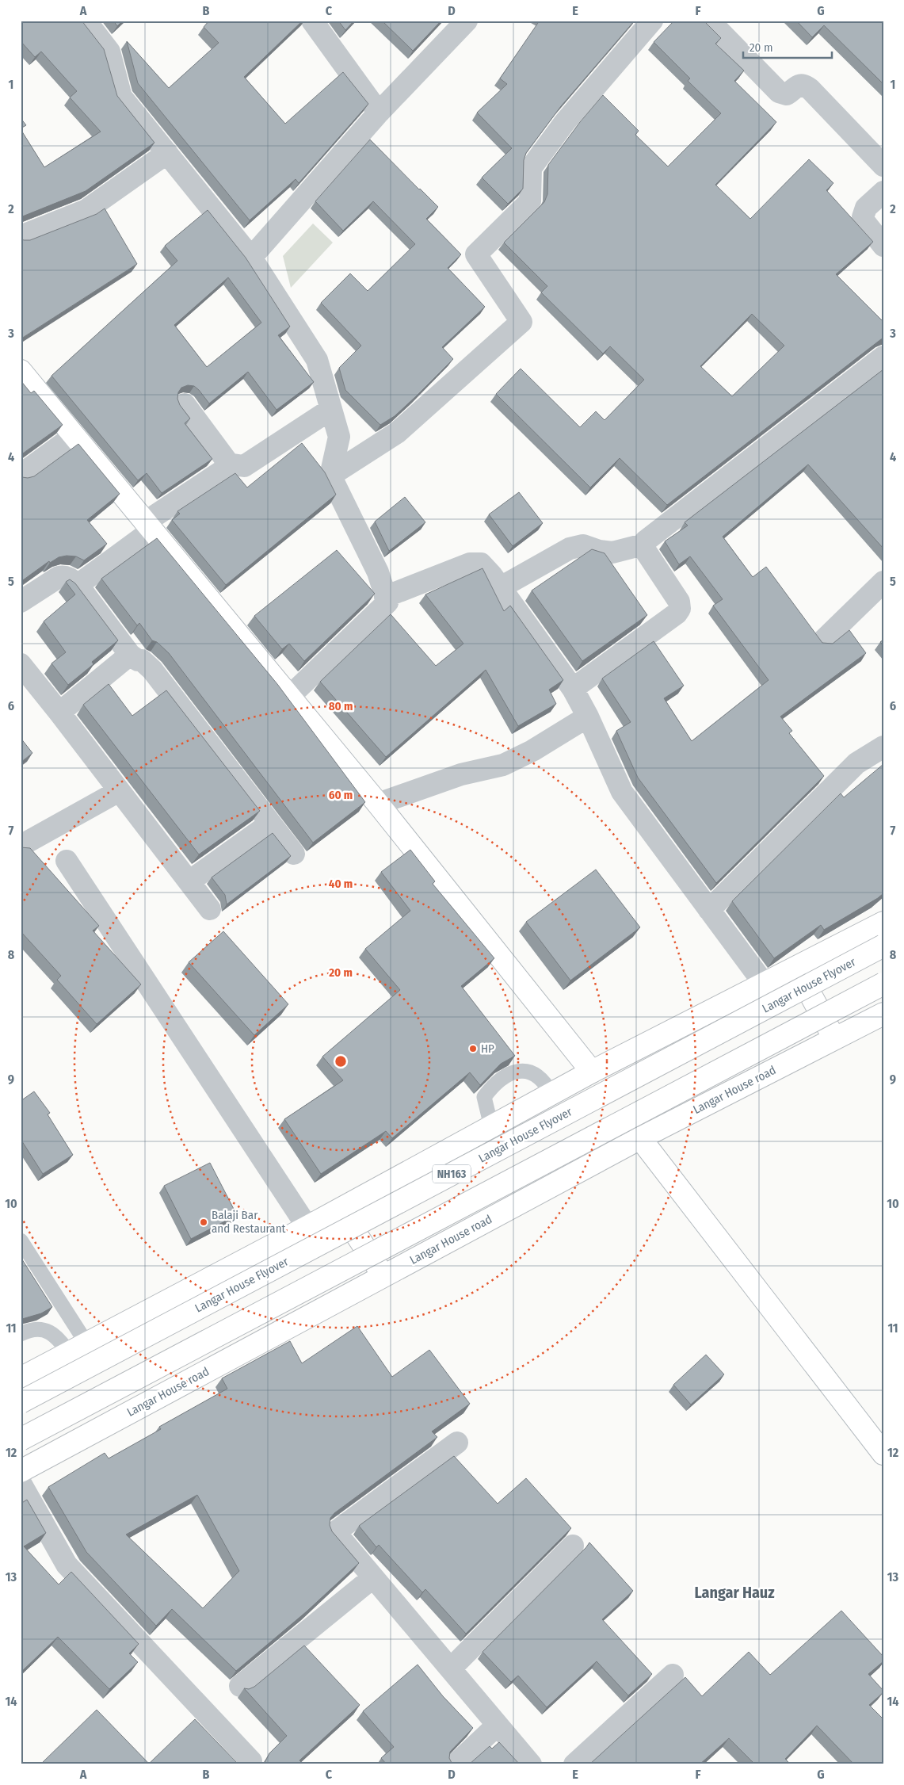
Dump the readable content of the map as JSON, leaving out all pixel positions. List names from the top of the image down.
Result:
{
  "streets": {
    "main road": ["Langar House Flyover", "Langar House road", "NH163"]
  },
  "districts": ["Langar Hauz"],
  "places": ["HP", "Balaji Bar and Restaurant"],
  "scale_bar": "20 m",
  "grid": {
    "columns": [
      "A",
      "B",
      "C",
      "D",
      "E",
      "F",
      "G"
    ],
    "rows": [
      "1",
      "2",
      "3",
      "4",
      "5",
      "6",
      "7",
      "8",
      "9",
      "10",
      "11",
      "12",
      "13",
      "14"
    ]
  },
  "rings": [
    "80 m",
    "60 m",
    "40 m",
    "20 m"
  ]
}
